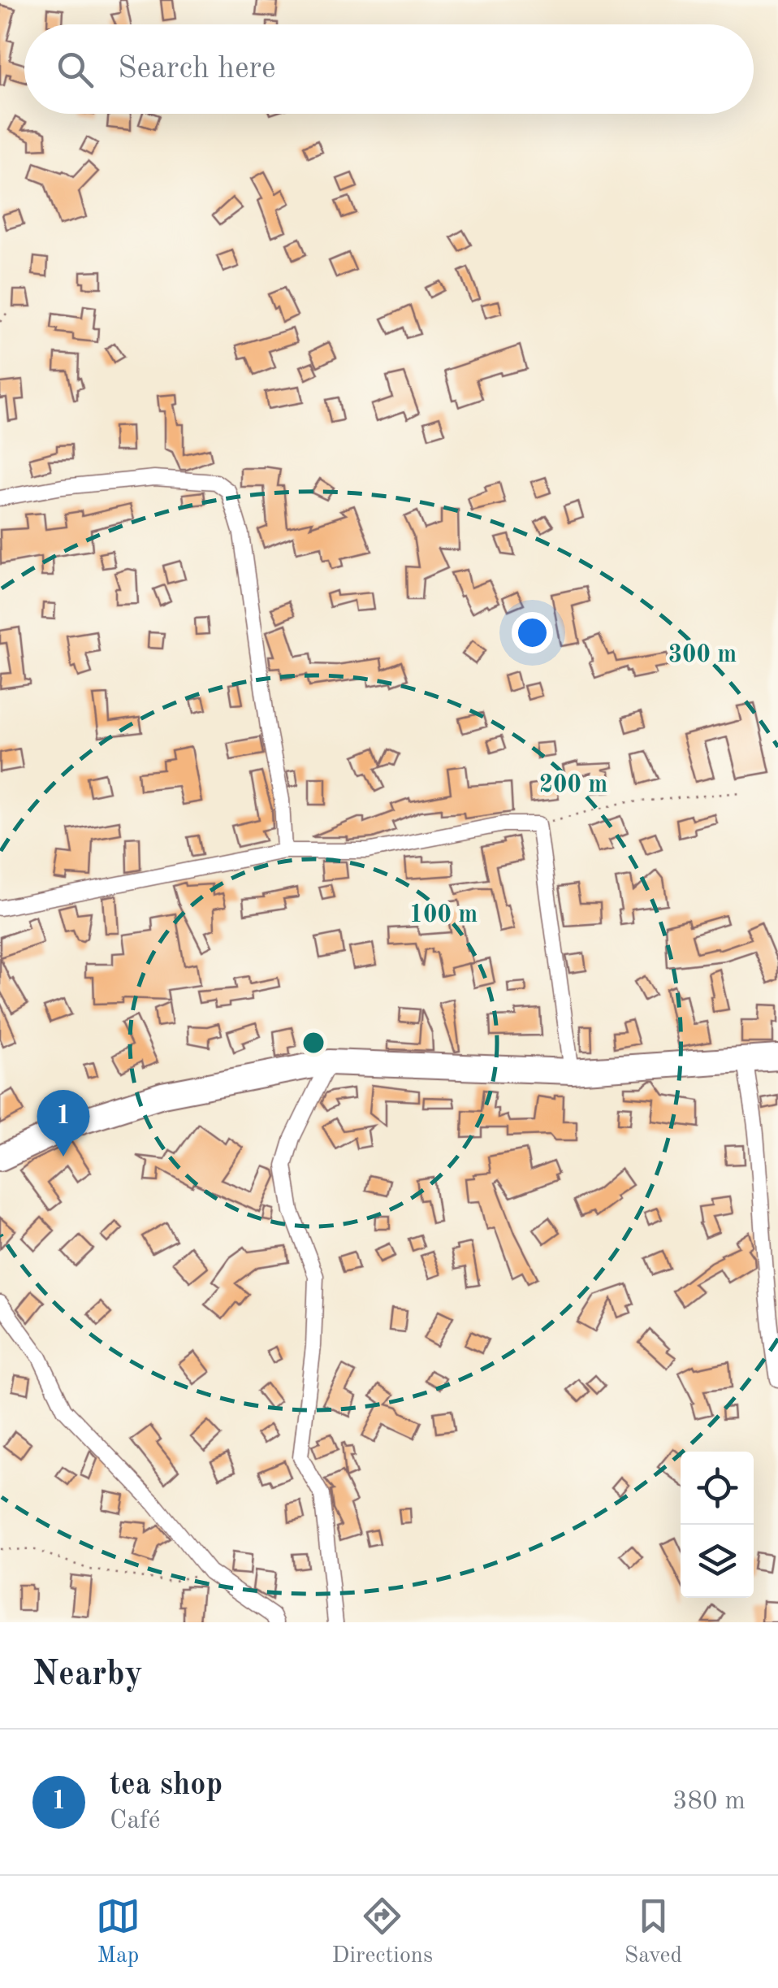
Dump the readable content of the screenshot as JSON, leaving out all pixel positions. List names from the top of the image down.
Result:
{
  "page": {
    "search": "Search here",
    "pins": "1",
    "heading": "Nearby",
    "list": [
      {
        "mark": "1",
        "name": "tea shop",
        "note": "Café",
        "value": "380 m"
      }
    ],
    "nav": ["Map", "Directions", "Saved"]
  },
  "rings": ["300 m", "200 m", "100 m"]
}
